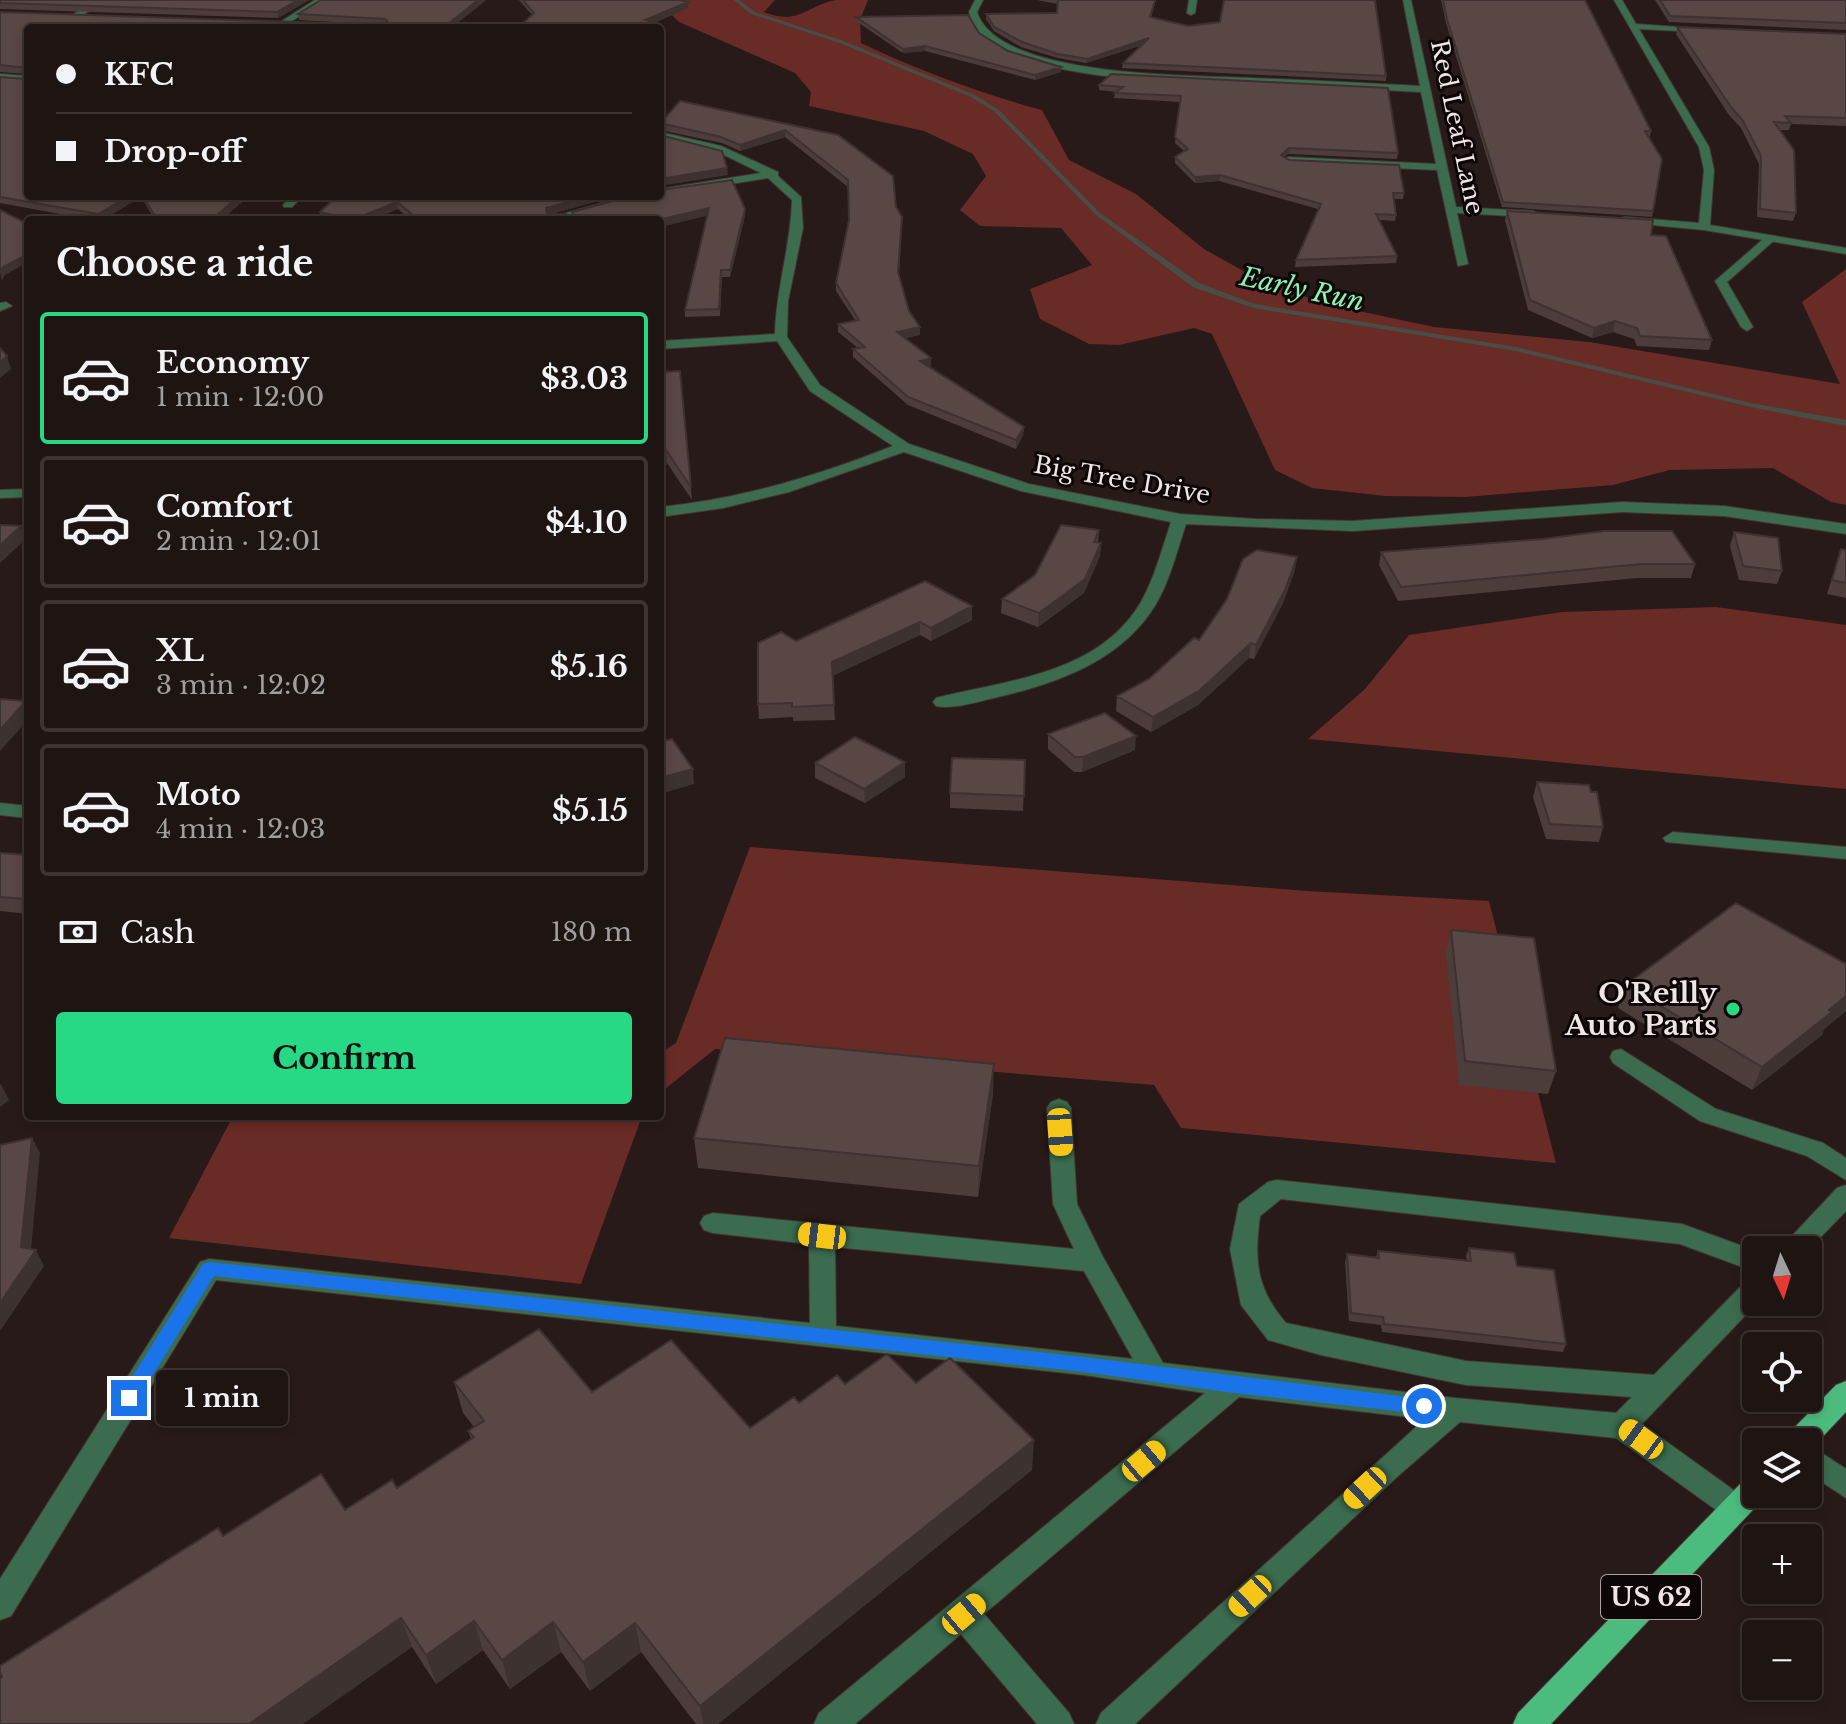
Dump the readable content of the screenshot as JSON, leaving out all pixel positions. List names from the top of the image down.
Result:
{
  "streets": {
    "main road": ["US 62"],
    "street": ["Red Leaf Lane", "Big Tree Drive"]
  },
  "water": ["Early Run"],
  "places": ["O'Reilly Auto Parts"],
  "north": "bottom",
  "page": {
    "banner": ["KFC", "Drop-off"],
    "heading": "Choose a ride",
    "list": [
      {
        "name": "Economy",
        "note": "1 min · 12:00",
        "value": "$3.03"
      },
      {
        "name": "Comfort",
        "note": "2 min · 12:01",
        "value": "$4.10"
      },
      {
        "name": "XL",
        "note": "3 min · 12:02",
        "value": "$5.16"
      },
      {
        "name": "Moto",
        "note": "4 min · 12:03",
        "value": "$5.15"
      }
    ],
    "pay": ["Cash", "180 m"],
    "buttons": "Confirm",
    "map_buttons": ["+", "−"],
    "bubble": "1 min"
  }
}
